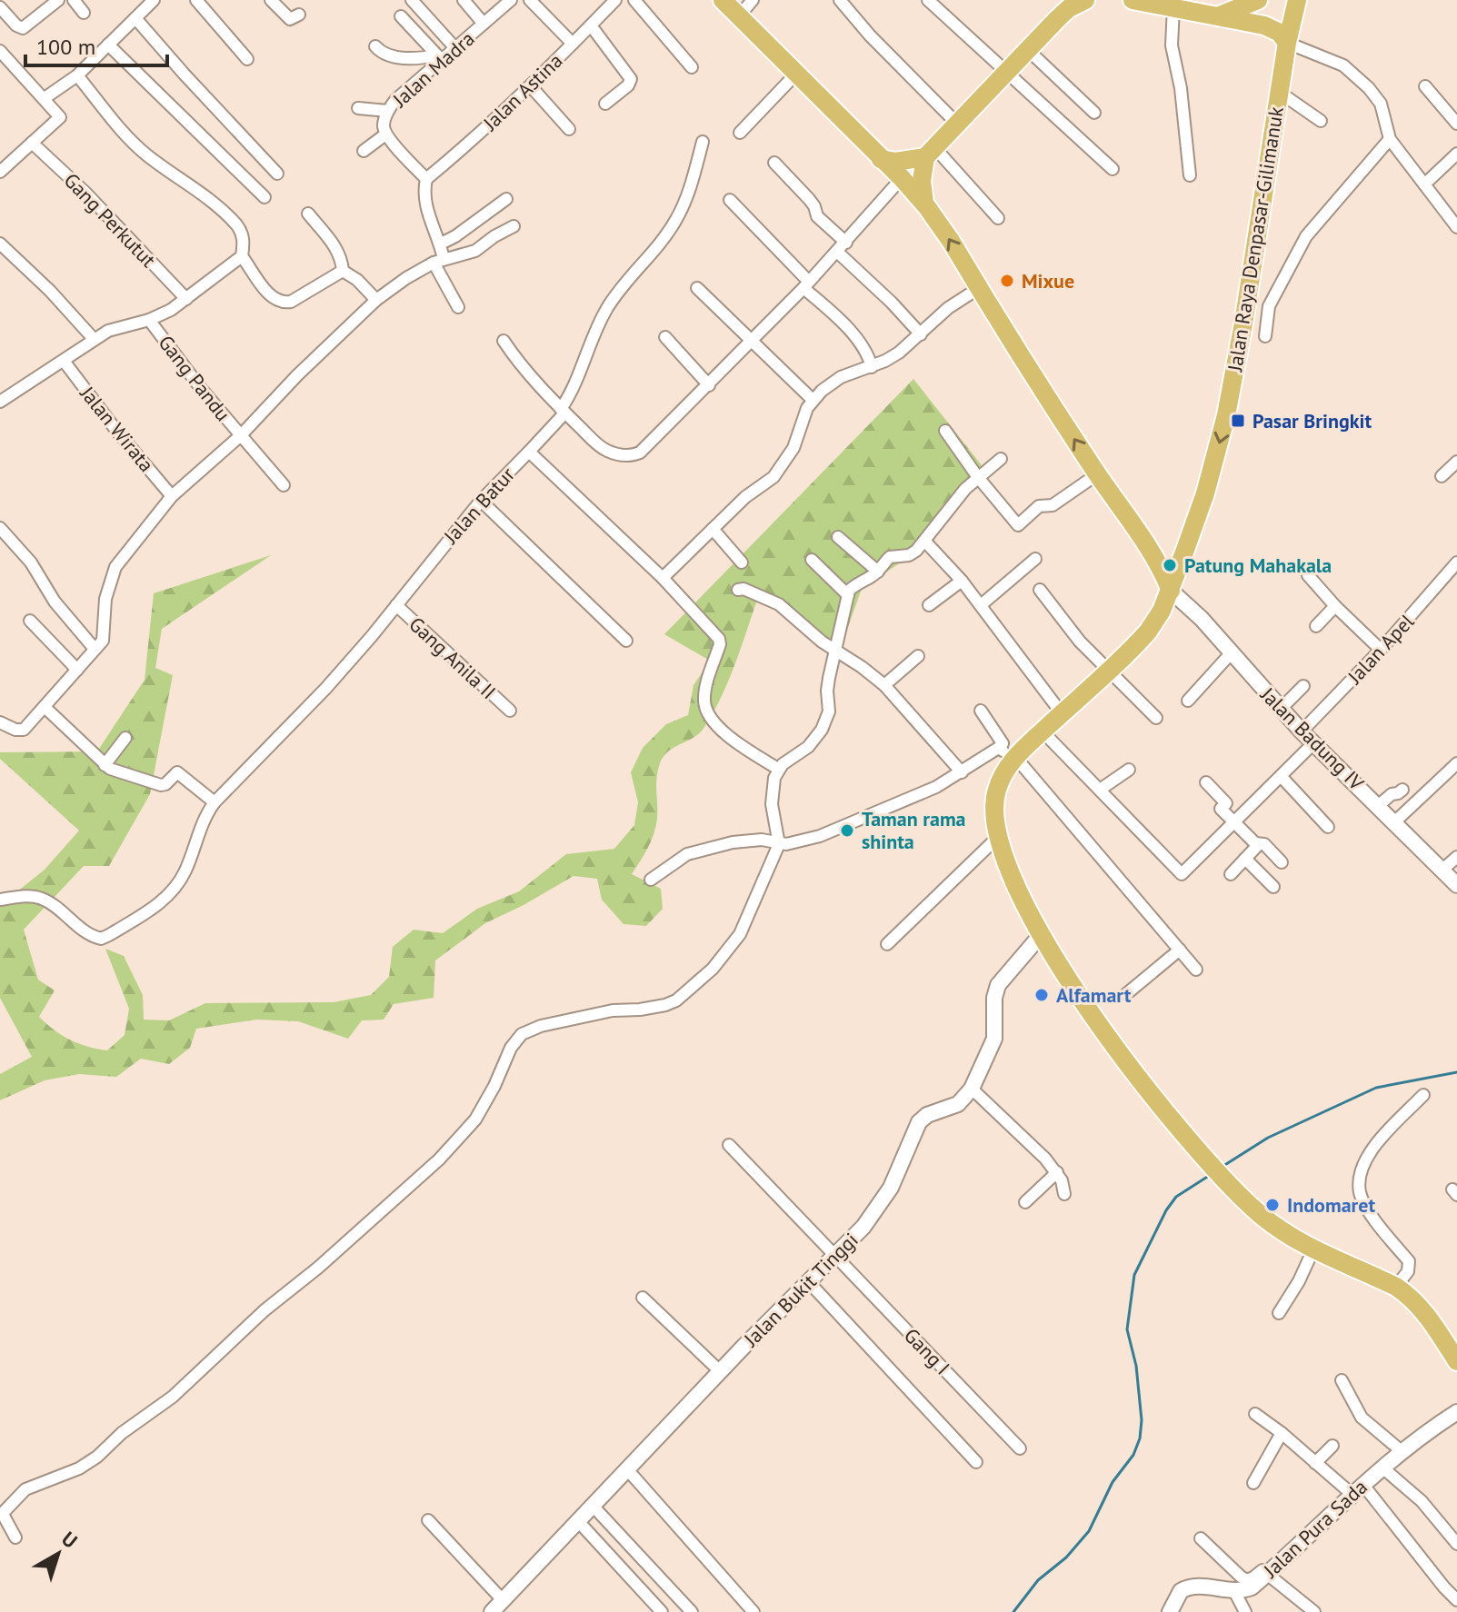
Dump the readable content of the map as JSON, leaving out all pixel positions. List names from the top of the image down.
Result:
{
  "streets": {
    "highway": ["Jalan Raya Denpasar-Gilimanuk"],
    "street": [
      "Jalan Madra",
      "Jalan Astina",
      "Gang Perkutut",
      "Gang Pandu",
      "Jalan Wirata",
      "Jalan Batur",
      "Jalan Apel",
      "Gang Anila II",
      "Jalan Badung IV",
      "Jalan Bukit Tinggi",
      "Gang I",
      "Jalan Pura Sada"
    ]
  },
  "crossings": [
    ["Jalan Madra", "Jalan Astina"],
    ["Jalan Raya Denpasar-Gilimanuk", "Jalan Badung IV"],
    ["Jalan Raya Denpasar-Gilimanuk", "Jalan Bukit Tinggi"],
    ["Jalan Batur", "Gang Anila II"],
    ["Jalan Apel", "Jalan Badung IV"],
    ["Jalan Bukit Tinggi", "Gang I"]
  ],
  "places": {
    "other": [
      "Mixue",
      "Patung Mahakala",
      "Taman rama shinta",
      "Alfamart",
      "Indomaret"
    ],
    "transit": ["Pasar Bringkit"]
  },
  "scale_bar": "100 m",
  "north": "top right"
}
